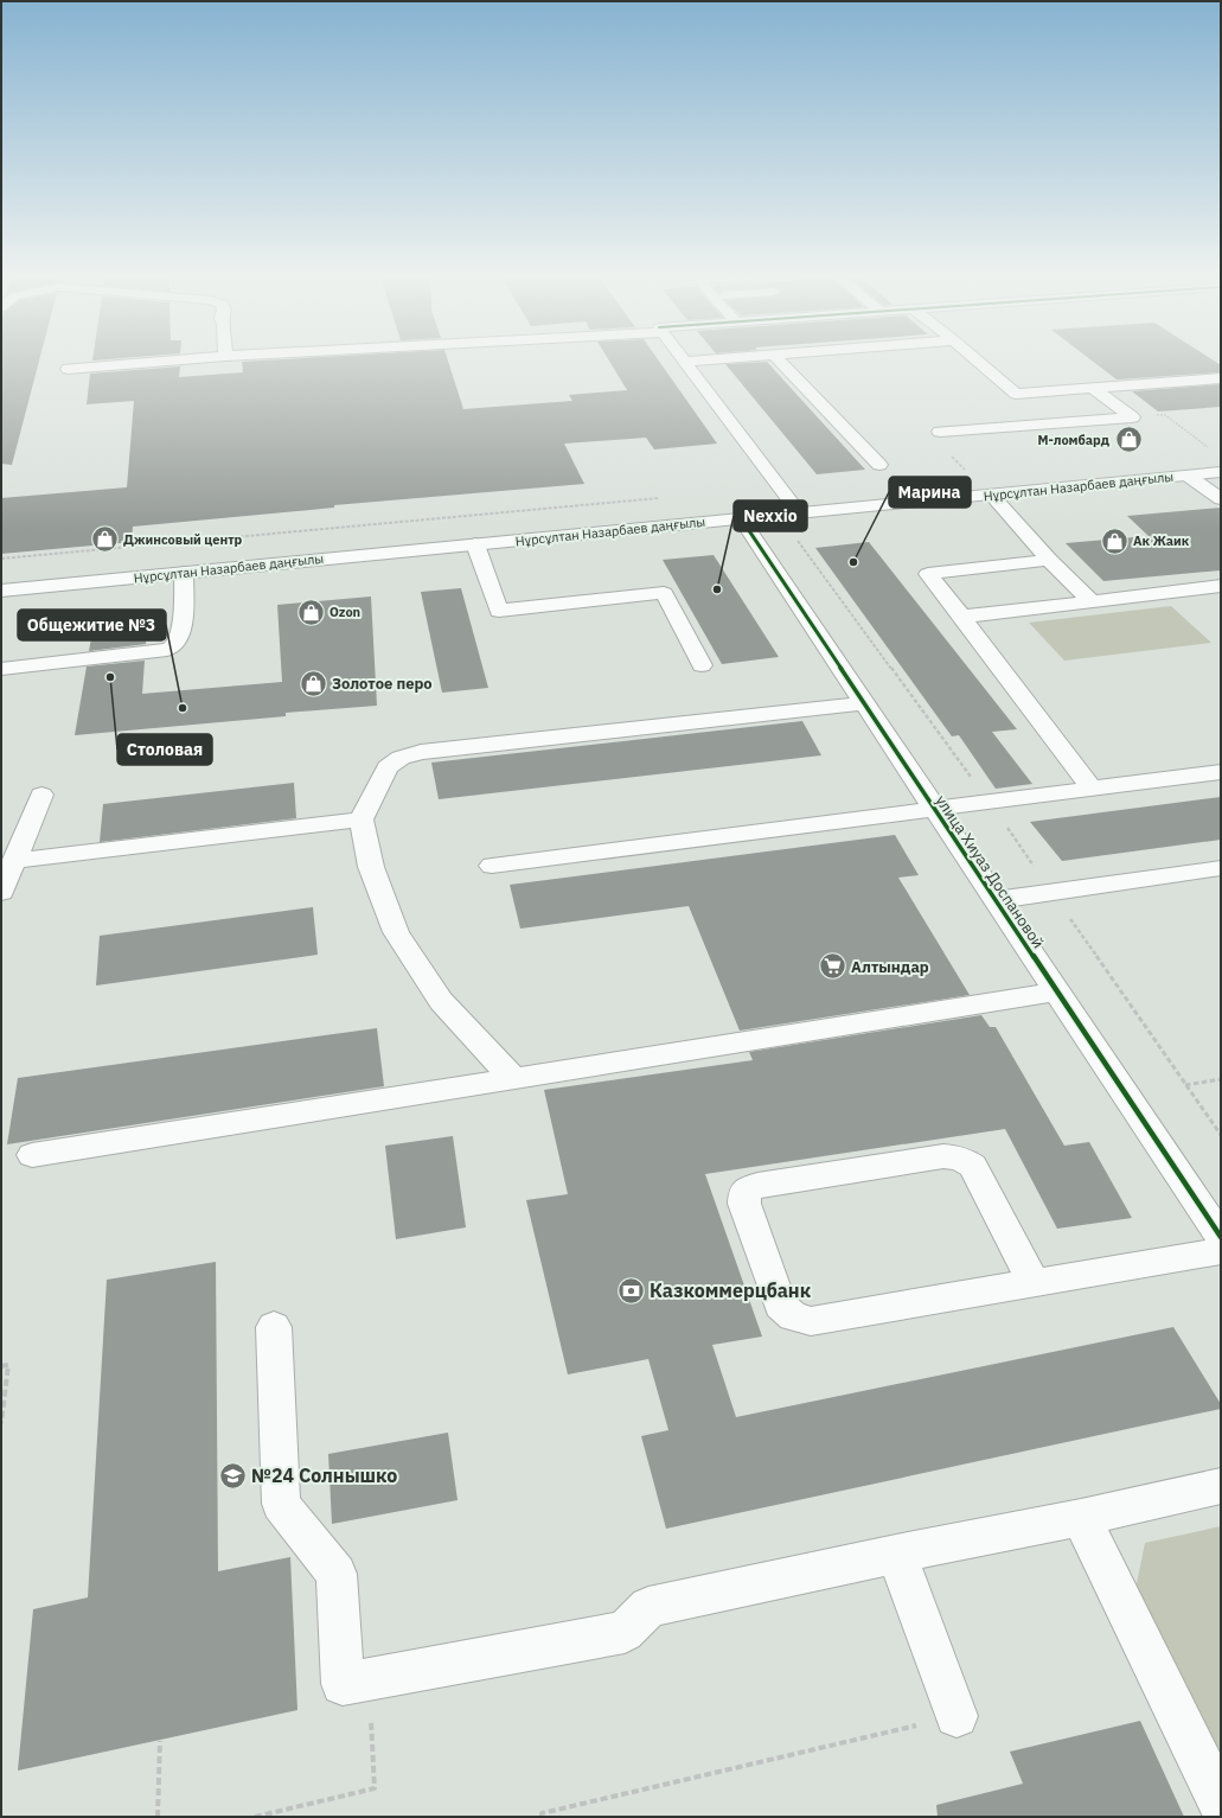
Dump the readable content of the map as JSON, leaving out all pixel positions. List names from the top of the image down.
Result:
{
  "streets": {
    "street": ["Нұрсұлтан Назарбаев даңғылы", "улица Хиуаз Доспановой"]
  },
  "crossings": [
    ["Нұрсұлтан Назарбаев даңғылы", "улица Хиуаз Доспановой"]
  ],
  "places": {
    "shop": [
      "М-ломбард",
      "Джинсовый центр",
      "Ак Жаик",
      "Ozon",
      "Золотое перо"
    ],
    "other": [
      "Марина",
      "Nexxio",
      "Столовая",
      "Общежитие №3"
    ],
    "supermarket": ["Алтындар"],
    "bank": ["Казкоммерцбанк"],
    "school or university": ["№24 Солнышко"]
  }
}
